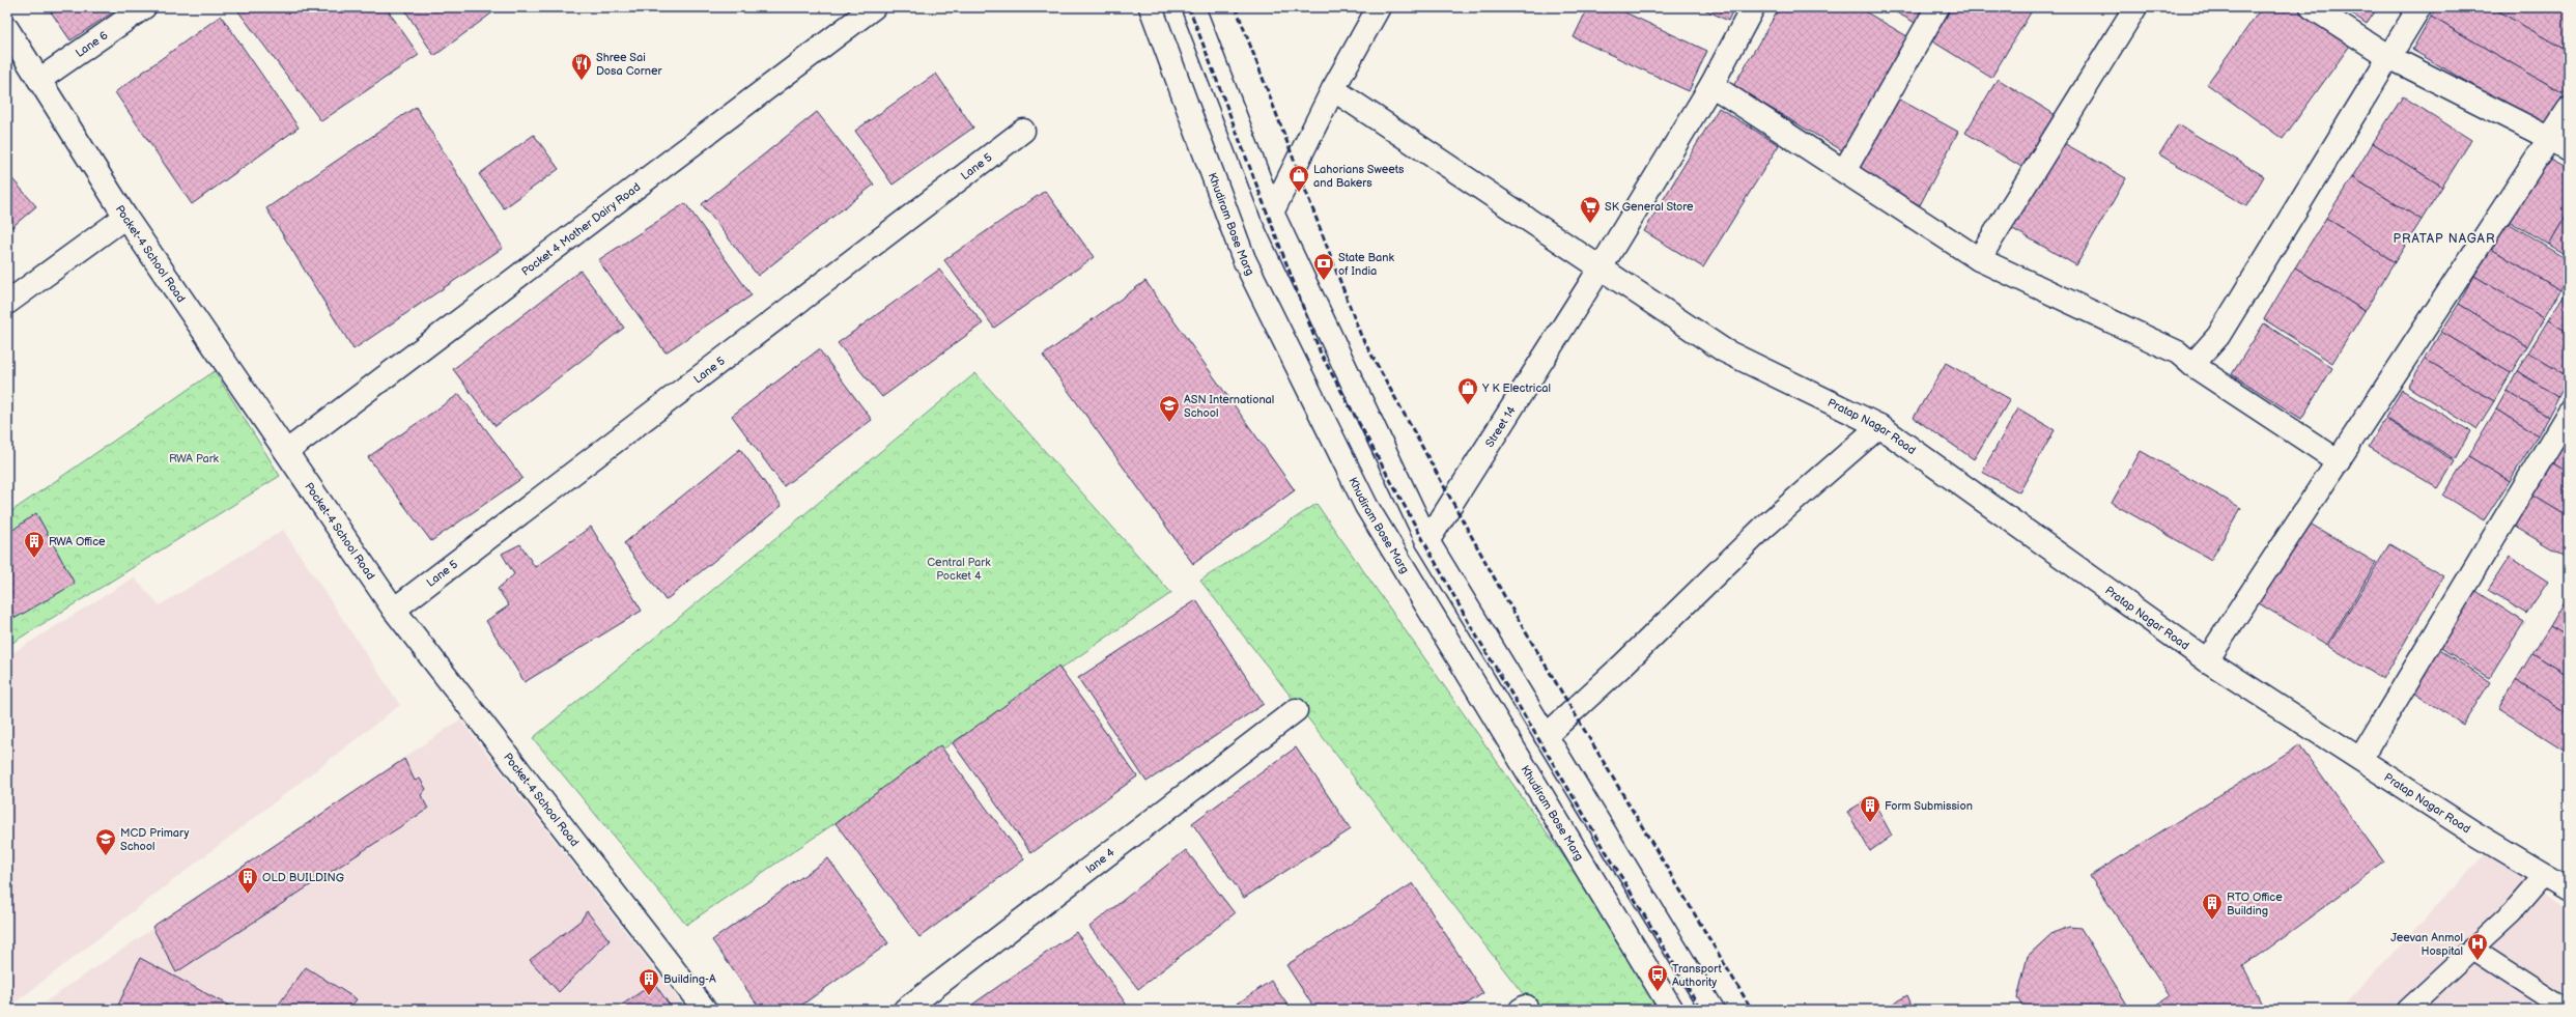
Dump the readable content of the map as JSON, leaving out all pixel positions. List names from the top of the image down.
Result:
{
  "streets": {
    "street": [
      "Lane 6",
      "Lane 5",
      "Khudiram Bose Marg",
      "Pocket 4 Mother Dairy Road",
      "Pocket-4 School Road",
      "Street 14",
      "Pratap Nagar Road",
      "lane 4"
    ]
  },
  "crossings": [
    ["Lane 6", "Pocket-4 School Road"],
    ["Lane 5", "Pocket-4 School Road"],
    ["Pocket 4 Mother Dairy Road", "Pocket-4 School Road"],
    ["Street 14", "Pratap Nagar Road"]
  ],
  "districts": ["PRATAP NAGAR"],
  "parks": ["RWA Park", "Central Park Pocket 4"],
  "places": {
    "restaurant": ["Shree Sai Dosa Corner"],
    "shop": ["Lahorians Sweets and Bakers", "Y K Electrical"],
    "supermarket": ["SK General Store"],
    "bank": ["State Bank of India"],
    "school or university": ["ASN International School", "MCD Primary School"],
    "building": [
      "RWA Office",
      "Form Submission",
      "OLD BUILDING",
      "RTO Office Building",
      "Building-A"
    ],
    "hospital": ["Jeevan Anmol Hospital"],
    "bus stop": ["Transport Authority"]
  }
}
